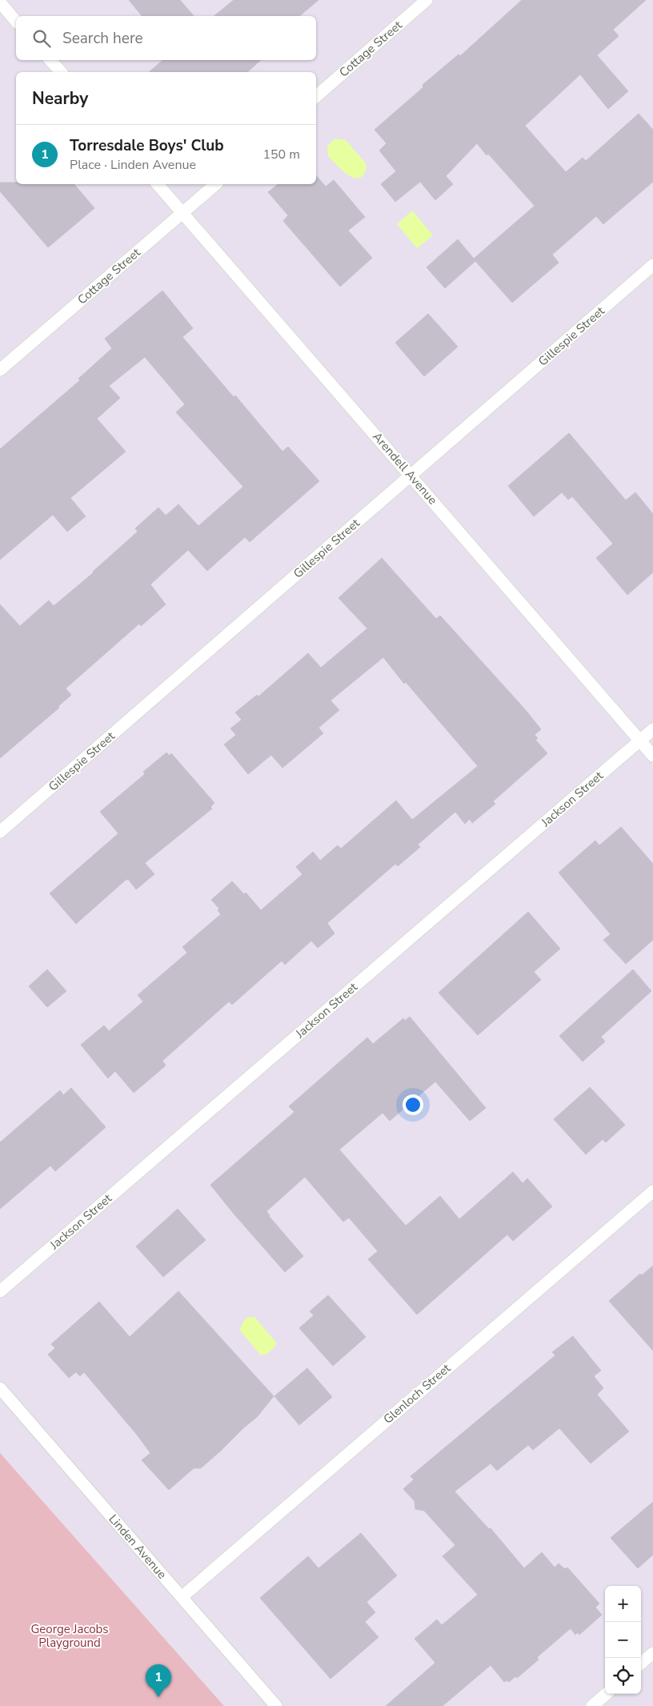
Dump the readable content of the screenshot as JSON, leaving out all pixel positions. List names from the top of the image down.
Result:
{
  "streets": {
    "street": [
      "Cottage Street",
      "Gillespie Street",
      "Arendell Avenue",
      "Jackson Street",
      "Glenloch Street",
      "Linden Avenue"
    ]
  },
  "crossings": [
    ["Cottage Street", "Arendell Avenue"],
    ["Gillespie Street", "Arendell Avenue"],
    ["Arendell Avenue", "Jackson Street"],
    ["Glenloch Street", "Linden Avenue"]
  ],
  "parks": ["George Jacobs Playground"],
  "page": {
    "search": "Search here",
    "heading": "Nearby",
    "list": [
      {
        "mark": "1",
        "name": "Torresdale Boys' Club",
        "note": "Place · Linden Avenue",
        "value": "150 m"
      }
    ],
    "map_buttons": ["+", "−"],
    "pins": "1"
  }
}
